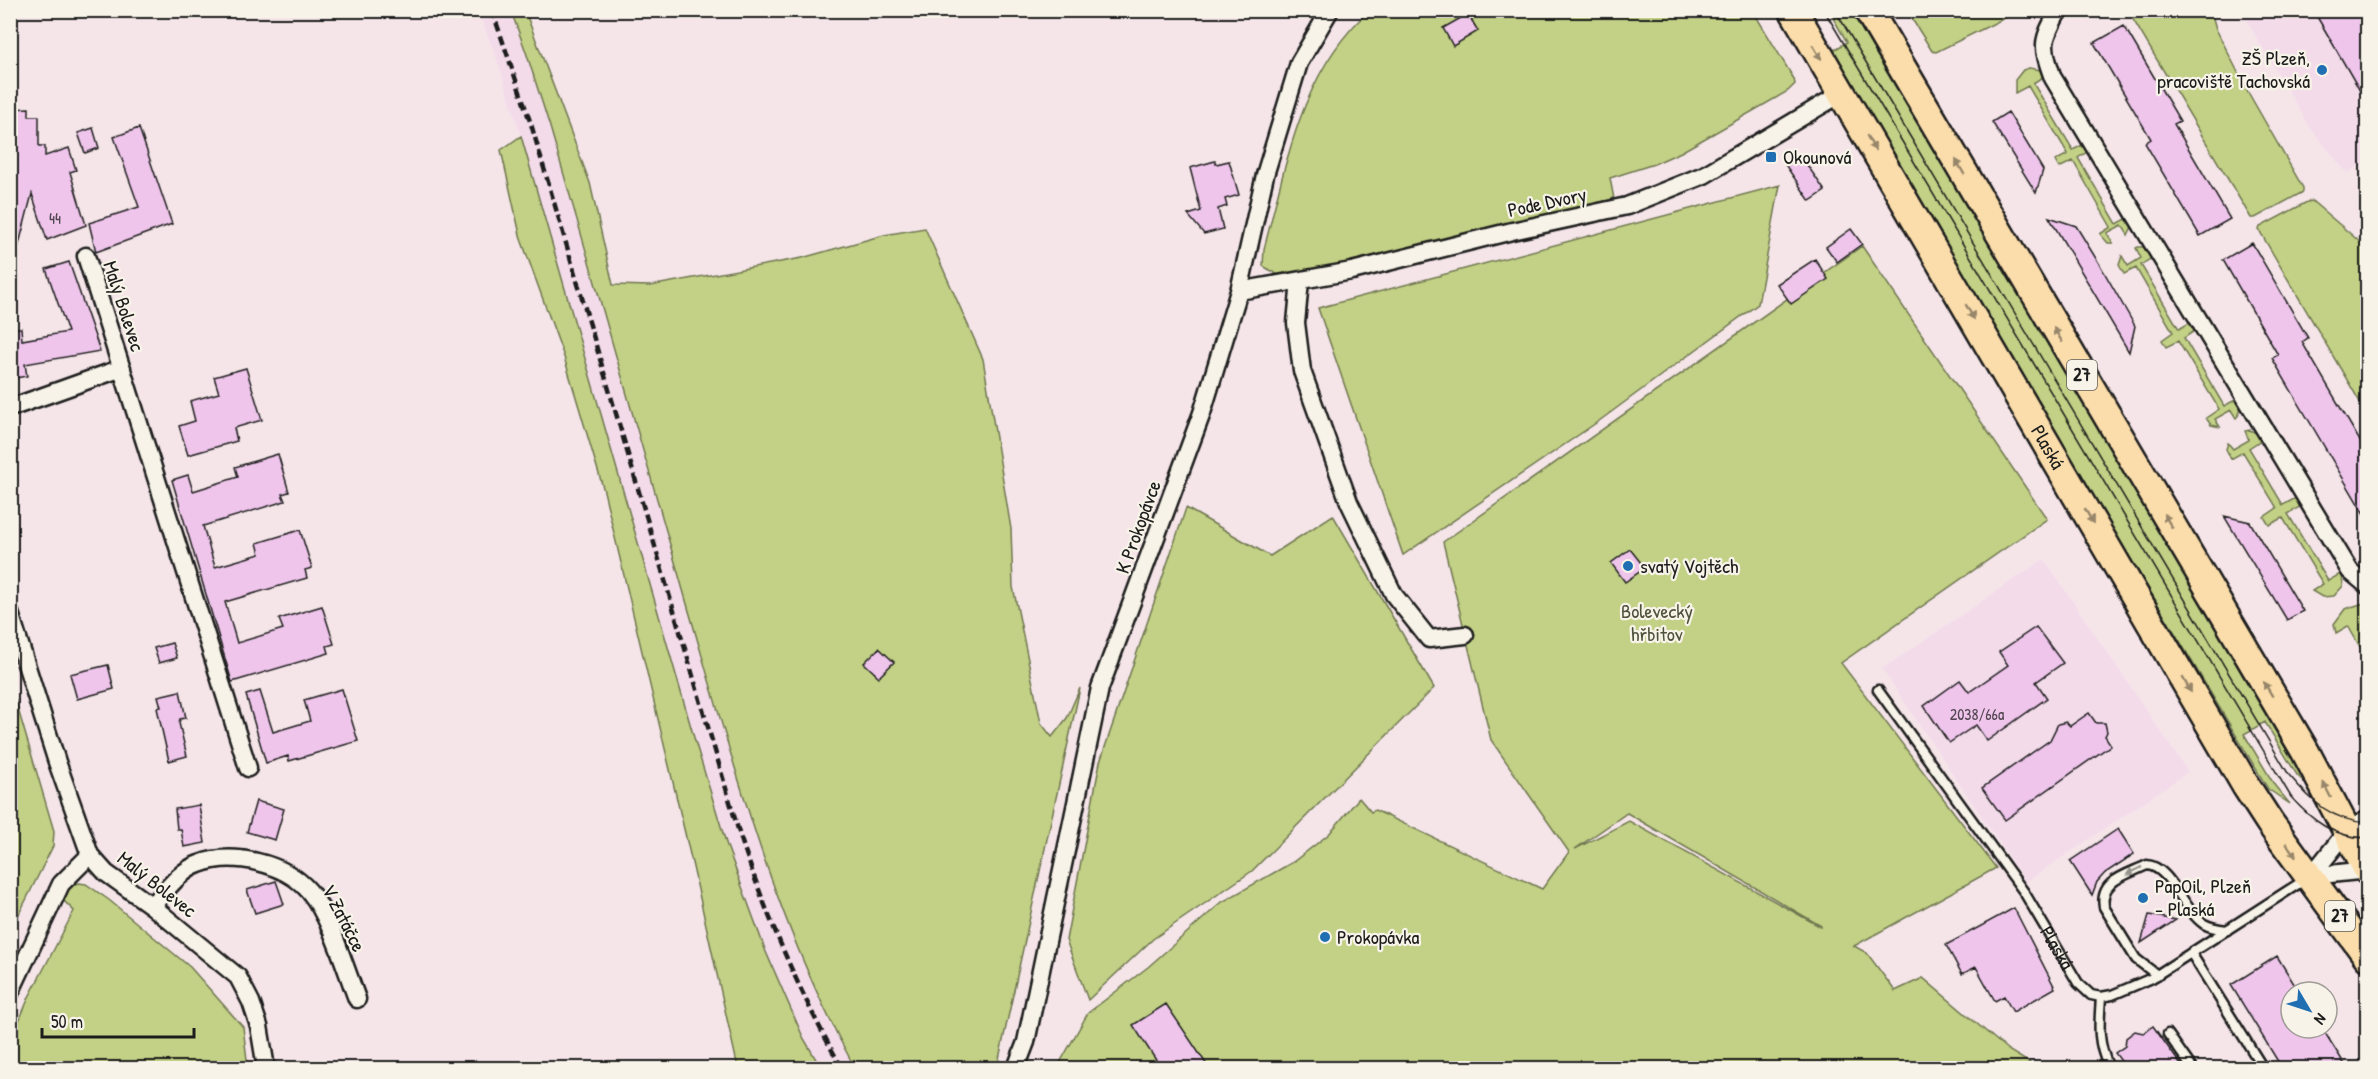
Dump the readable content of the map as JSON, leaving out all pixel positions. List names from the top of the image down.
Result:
{
  "streets": {
    "main road": ["27", "Plaská"],
    "street": [
      "Pode Dvory",
      "Malý Bolevec",
      "K Prokopávce",
      "V Zatáčce"
    ]
  },
  "crossings": [
    ["Pode Dvory", "Plaská"],
    ["Pode Dvory", "K Prokopávce"],
    ["Malý Bolevec", "V Zatáčce"]
  ],
  "parks": ["Bolevecký hřbitov"],
  "places": {
    "other": [
      "ZŠ Plzeň, pracoviště Tachovská",
      "svatý Vojtěch",
      "PapOil, Plzeň - Plaská",
      "Prokopávka"
    ],
    "transit": ["Okounová"]
  },
  "house_numbers": ["44", "2038/66a"],
  "scale_bar": "50 m",
  "north": "bottom right"
}
